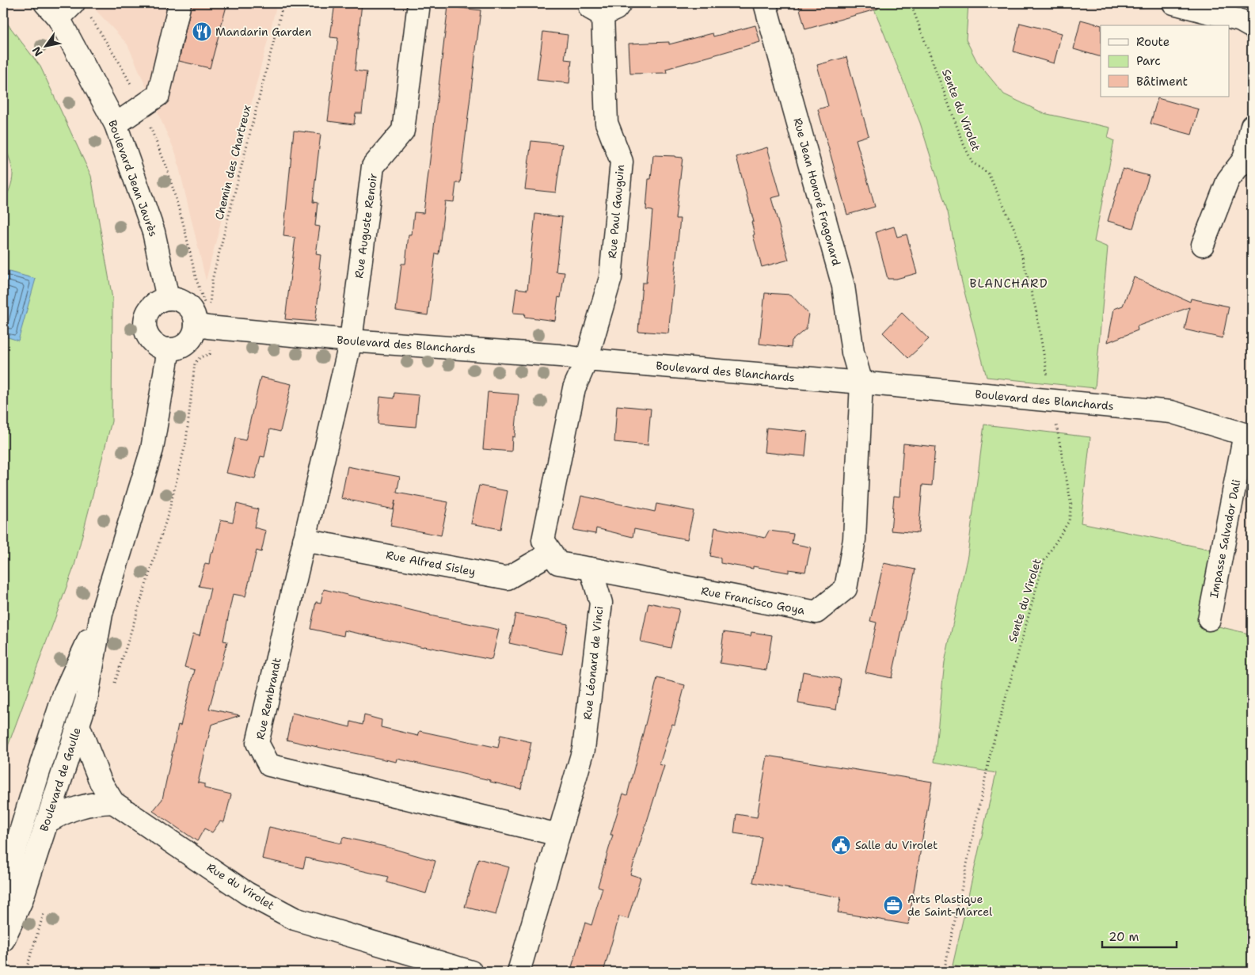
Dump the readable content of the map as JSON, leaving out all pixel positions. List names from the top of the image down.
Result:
{
  "streets": {
    "street": [
      "Boulevard Jean Jaurès",
      "Rue Jean Honoré Fragonard",
      "Rue Paul Gauguin",
      "Rue Auguste Renoir",
      "Boulevard des Blanchards",
      "Impasse Salvador Dali",
      "Rue Alfred Sisley",
      "Rue Francisco Goya",
      "Rue Léonard de Vinci",
      "Rue Rembrandt",
      "Boulevard de Gaulle",
      "Rue du Virolet"
    ],
    "path": ["Sente du Virolet", "Chemin des Chartreux"]
  },
  "crossings": [
    ["Sente du Virolet", "Boulevard des Blanchards"],
    ["Chemin des Chartreux", "Boulevard Jean Jaurès"],
    ["Chemin des Chartreux", "Boulevard des Blanchards"],
    ["Chemin des Chartreux", "Boulevard de Gaulle"],
    ["Boulevard Jean Jaurès", "Boulevard des Blanchards"],
    ["Boulevard Jean Jaurès", "Boulevard de Gaulle"],
    ["Rue Jean Honoré Fragonard", "Boulevard des Blanchards"],
    ["Rue Jean Honoré Fragonard", "Rue Francisco Goya"],
    ["Rue Paul Gauguin", "Boulevard des Blanchards"],
    ["Rue Auguste Renoir", "Boulevard des Blanchards"],
    ["Rue Auguste Renoir", "Rue Rembrandt"],
    ["Boulevard des Blanchards", "Impasse Salvador Dali"],
    ["Boulevard des Blanchards", "Rue Francisco Goya"],
    ["Boulevard des Blanchards", "Rue Rembrandt"],
    ["Boulevard des Blanchards", "Boulevard de Gaulle"],
    ["Rue Alfred Sisley", "Rue Rembrandt"],
    ["Rue Francisco Goya", "Rue Léonard de Vinci"],
    ["Rue Léonard de Vinci", "Rue Rembrandt"],
    ["Boulevard de Gaulle", "Rue du Virolet"]
  ],
  "districts": ["BLANCHARD"],
  "places": {
    "restaurant": ["Mandarin Garden"],
    "public building": ["Salle du Virolet"],
    "office": ["Arts Plastique de Saint-Marcel"]
  },
  "legend": ["Route", "Parc", "Bâtiment"],
  "scale_bar": "20 m",
  "north": "bottom left"
}
